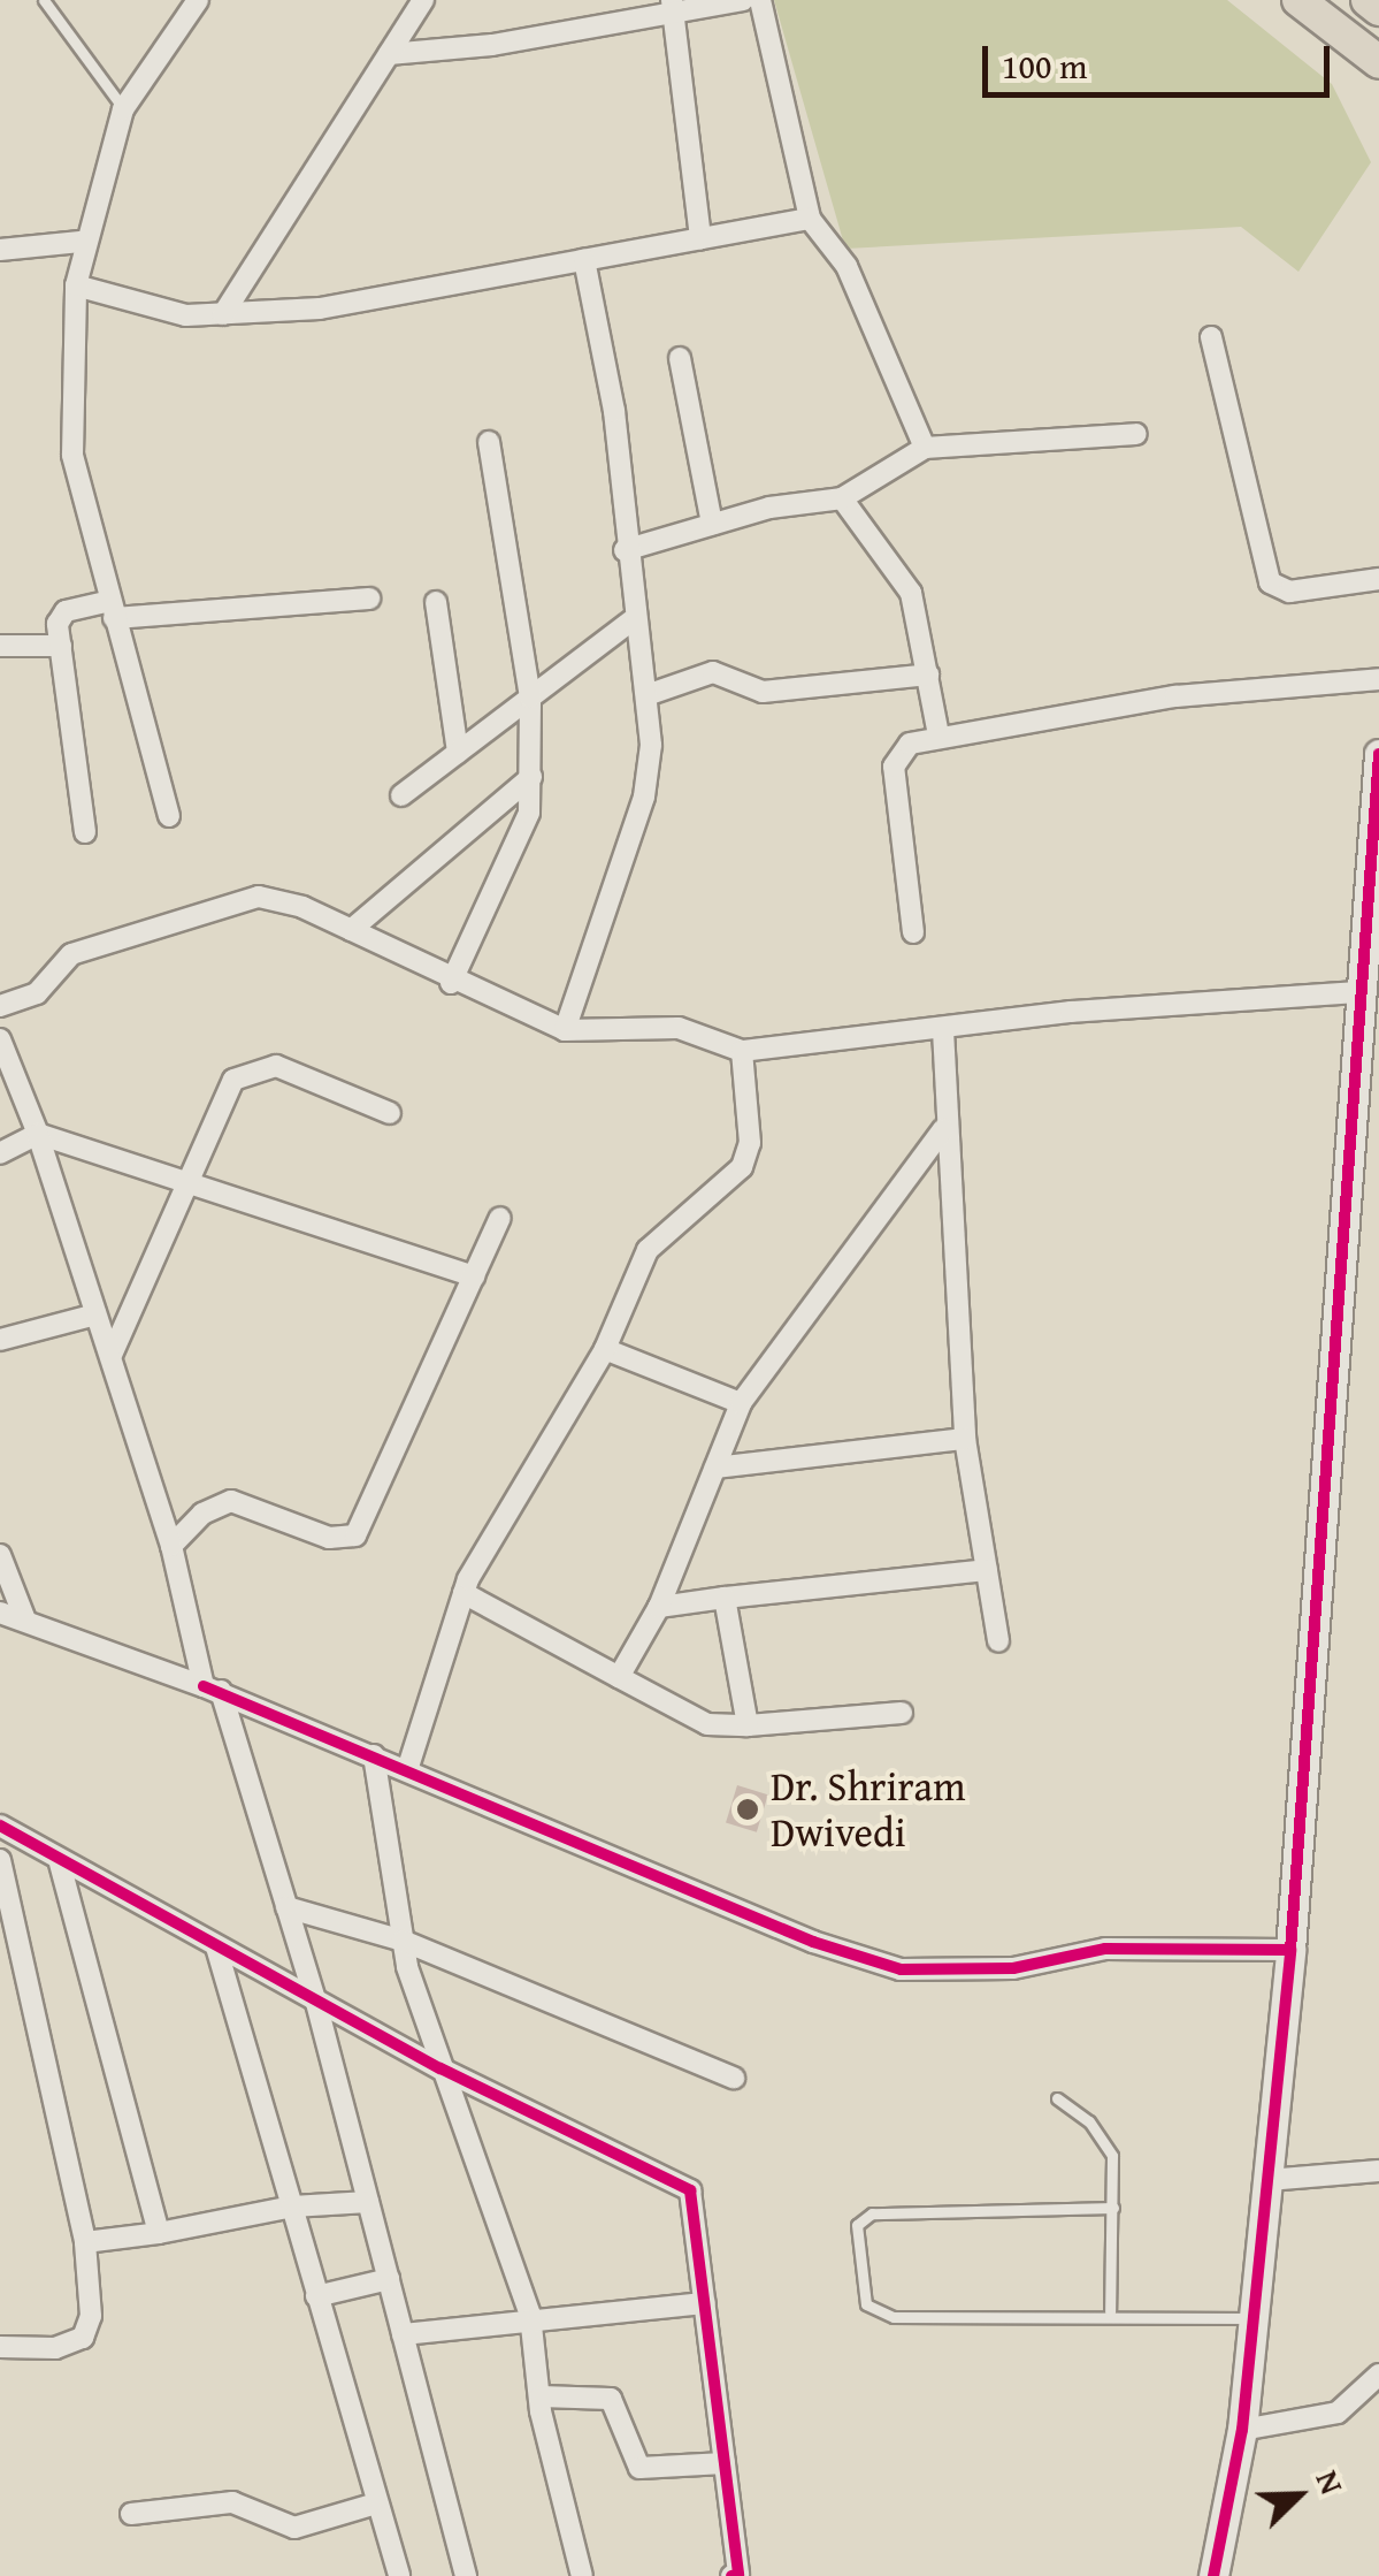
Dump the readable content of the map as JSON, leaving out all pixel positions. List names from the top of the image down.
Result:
{
  "places": ["Dr. Shriram Dwivedi"],
  "scale_bar": "100 m",
  "north": "top right"
}
